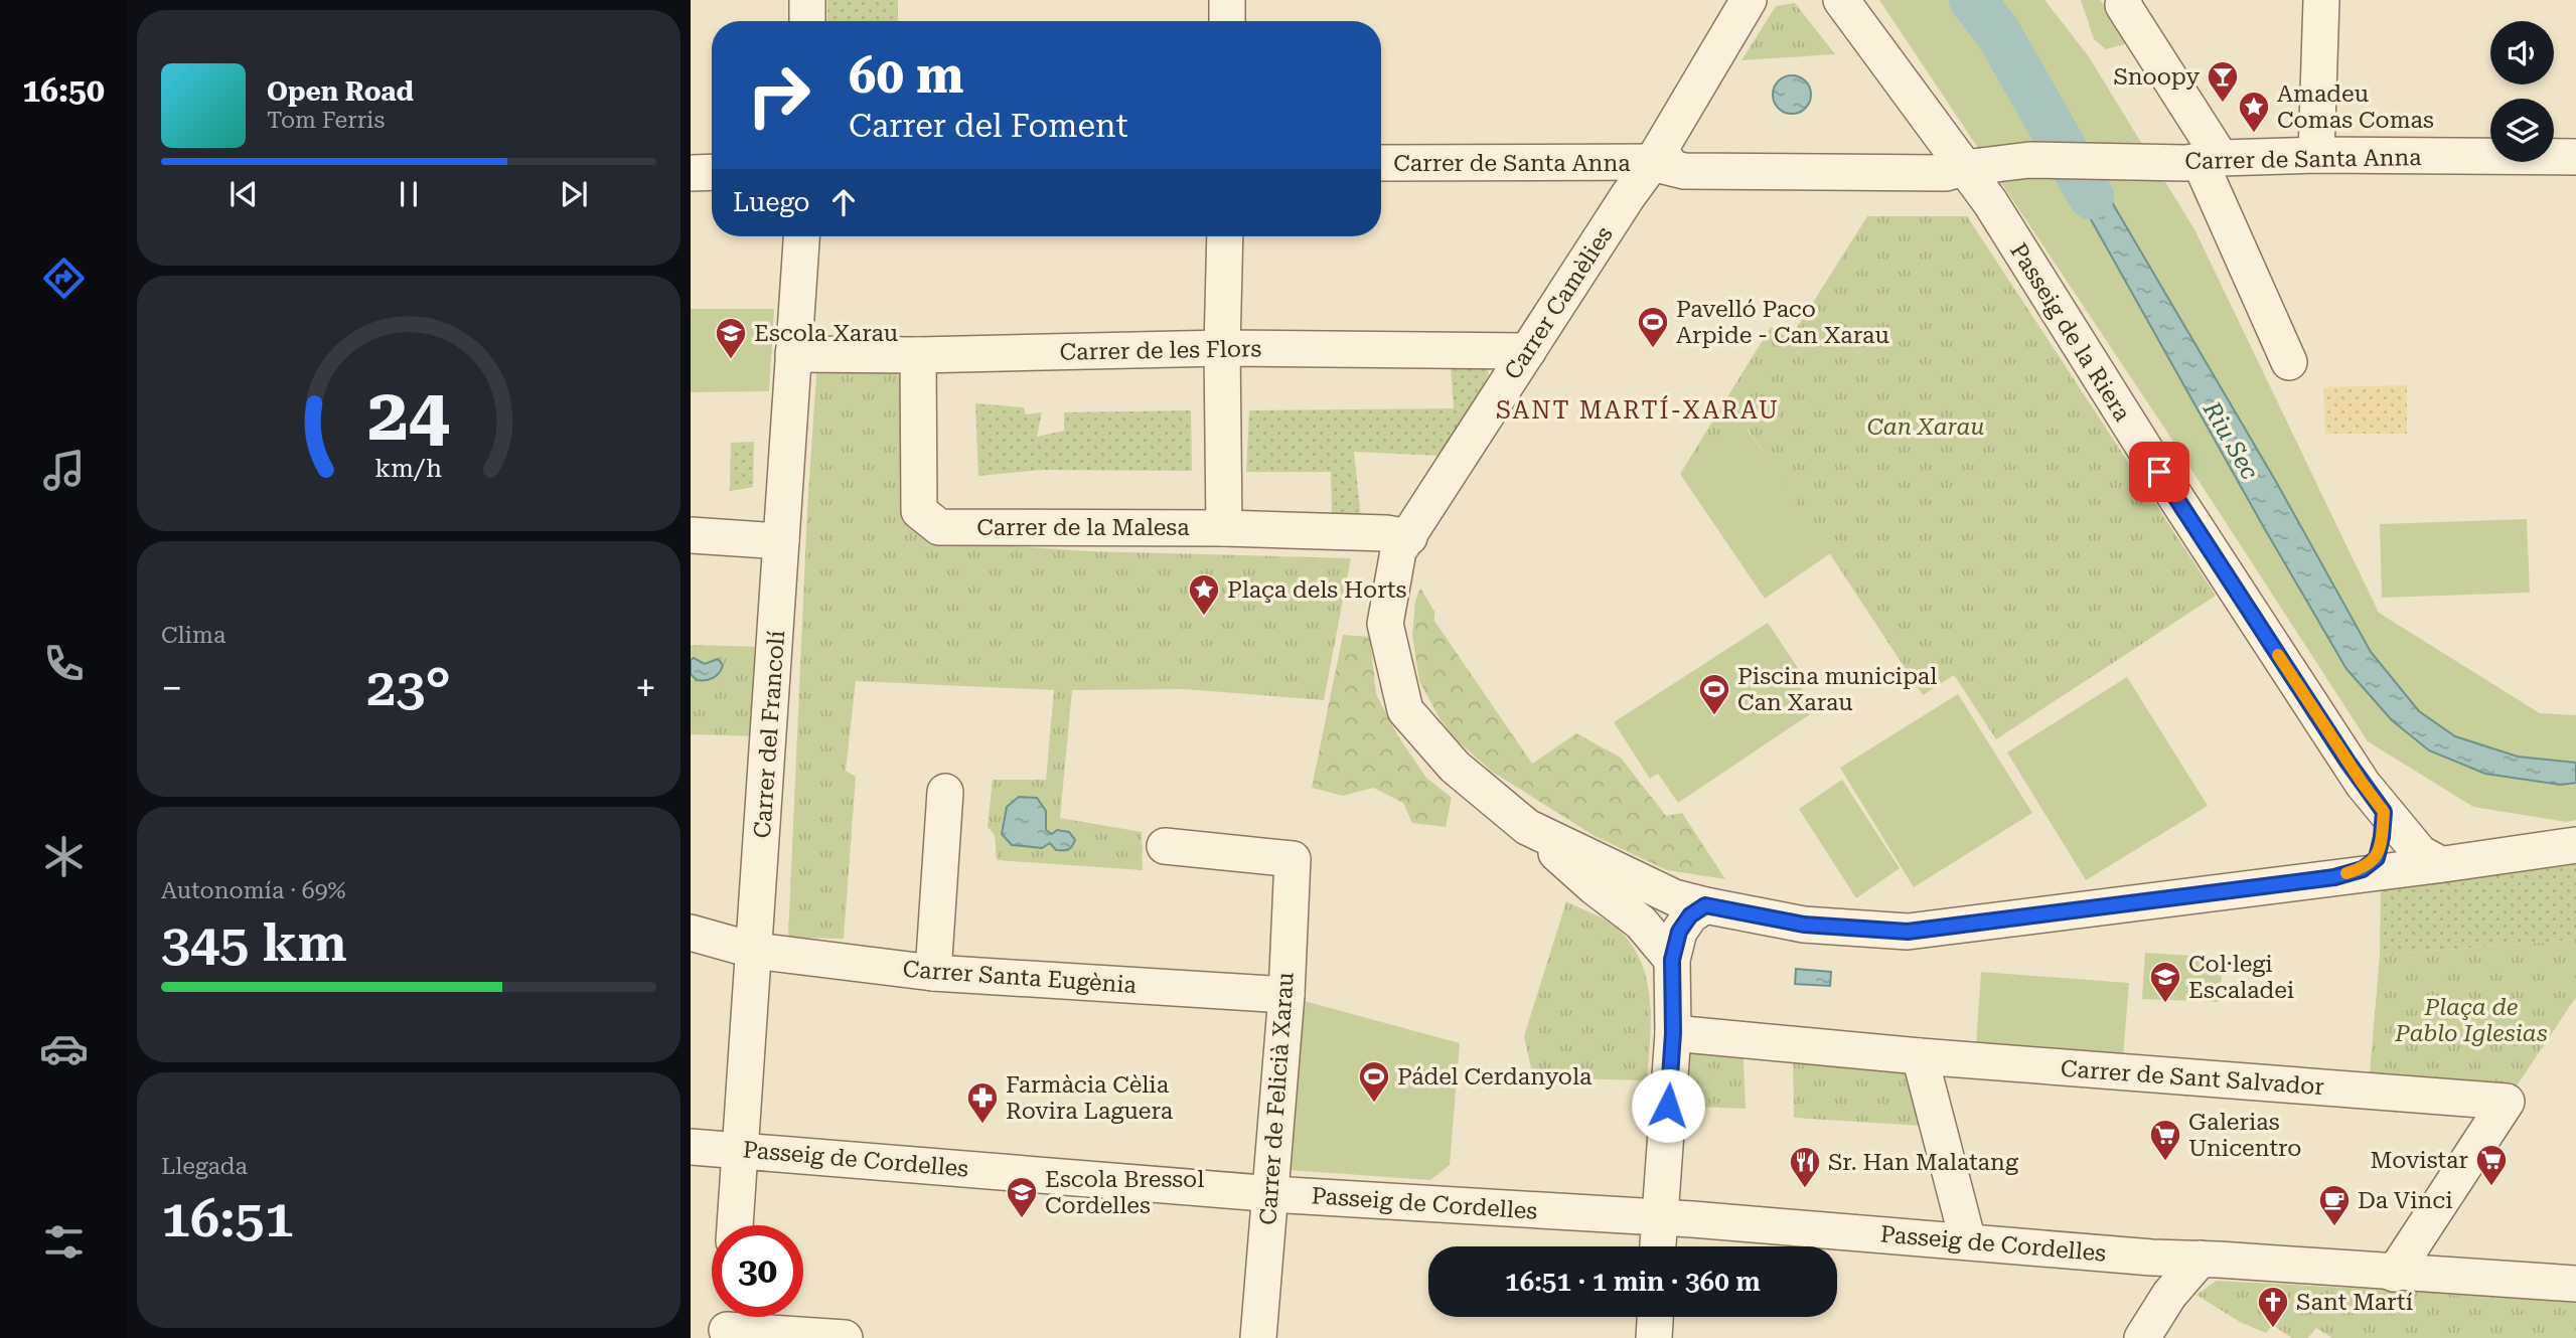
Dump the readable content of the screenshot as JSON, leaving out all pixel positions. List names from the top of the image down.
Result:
{
  "streets": {
    "street": [
      "Carrer de Santa Anna",
      "Carrer Camèlies",
      "Passeig de la Riera",
      "Carrer de les Flors",
      "Carrer de la Malesa",
      "Carrer del Francolí",
      "Carrer Santa Eugènia",
      "Carrer de Sant Salvador",
      "Carrer de Felicià Xarau",
      "Passeig de Cordelles"
    ]
  },
  "crossings": [
    ["Carrer de Santa Anna", "Carrer Camèlies"],
    ["Carrer de Santa Anna", "Passeig de la Riera"],
    ["Carrer Camèlies", "Carrer de les Flors"],
    ["Carrer Camèlies", "Carrer de la Malesa"],
    ["Carrer de les Flors", "Carrer de la Malesa"],
    ["Carrer de les Flors", "Carrer del Francolí"],
    ["Carrer del Francolí", "Carrer Santa Eugènia"],
    ["Carrer del Francolí", "Passeig de Cordelles"],
    ["Carrer Santa Eugènia", "Carrer de Felicià Xarau"],
    ["Carrer de Felicià Xarau", "Passeig de Cordelles"]
  ],
  "districts": ["SANT MARTÍ-XARAU"],
  "water": ["Riu Sec"],
  "parks": ["Can Xarau", "Plaça de Pablo Iglesias"],
  "places": {
    "bar": ["Snoopy"],
    "place": ["Amadeu Comas Comas", "Plaça dels Horts"],
    "sports": ["Pavelló Paco Arpide - Can Xarau", "Piscina municipal Can Xarau", "Pádel Cerdanyola"],
    "school or university": ["Escola Xarau", "Col·legi Escaladei", "Escola Bressol Cordelles"],
    "pharmacy": ["Farmàcia Cèlia Rovira Laguera"],
    "supermarket": ["Galerias Unicentro", "Movistar"],
    "restaurant": ["Sr. Han Malatang"],
    "cafe": ["Da Vinci"],
    "church": ["Sant Martí"]
  },
  "page": {
    "tabs": "16:50",
    "turn": ["60 m", "Carrer del Foment"],
    "song": ["Open Road", "Tom Ferris"],
    "then": "Luego",
    "tile": [
      "Clima",
      ["Autonomía · 69%", "345 km"],
      ["Llegada", "16:51"]
    ],
    "heat": ["−", "23°", "+"],
    "limit": "30",
    "trip": "16:51 · 1 min · 360 m",
    "gauge": ["24", "km/h"]
  }
}
